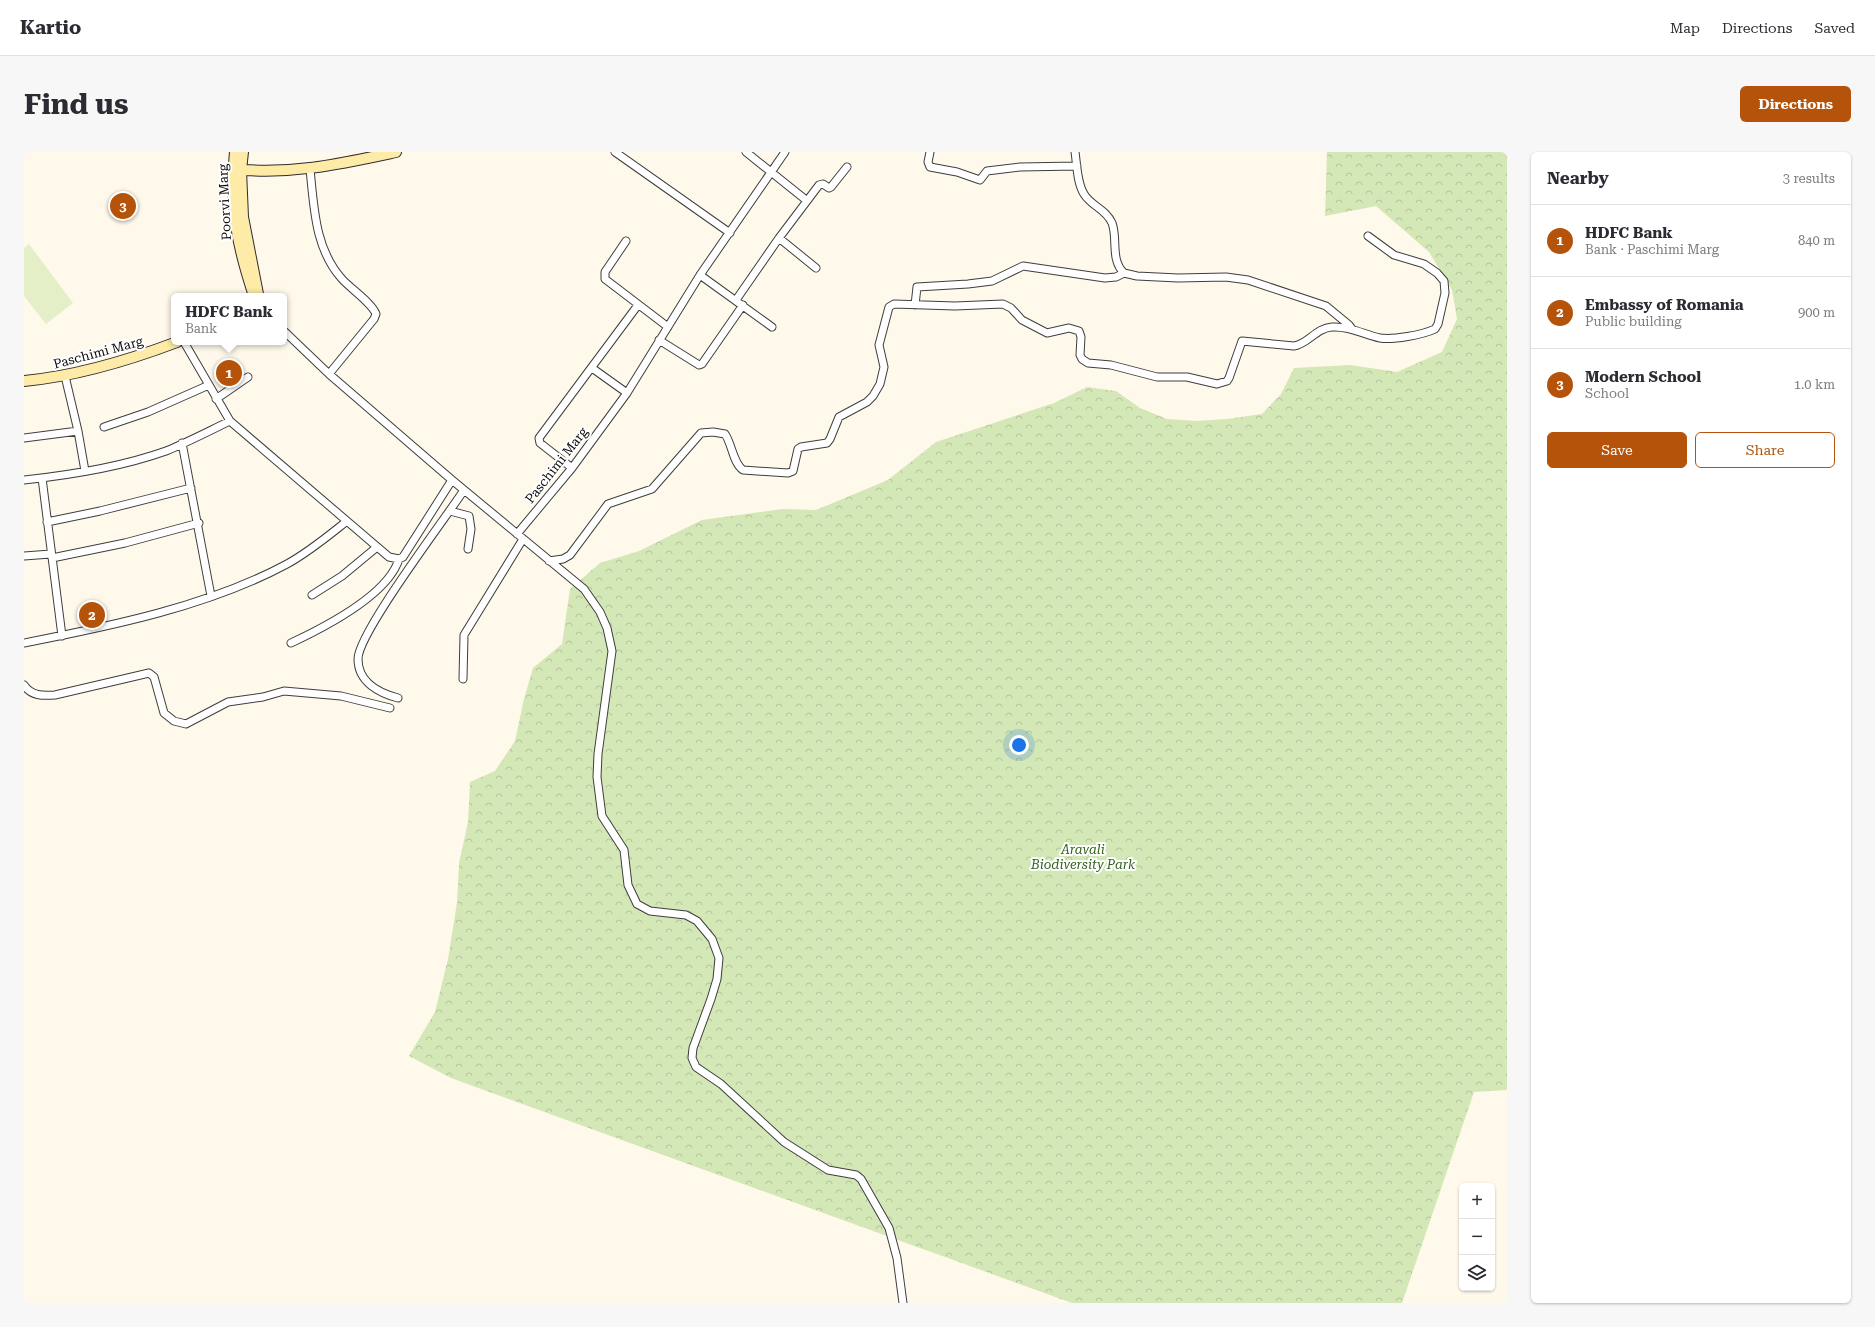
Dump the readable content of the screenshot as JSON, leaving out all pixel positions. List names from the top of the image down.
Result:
{
  "streets": {
    "main road": ["Poorvi Marg", "Paschimi Marg"]
  },
  "parks": ["Aravali Biodiversity Park"],
  "page": {
    "header": "Kartio",
    "nav": ["Map", "Directions", "Saved"],
    "buttons": [
      "Directions",
      ["Save", "Share"]
    ],
    "title": "Find us",
    "heading": ["Nearby", "3 results"],
    "pins": ["3", "1", "2"],
    "list": [
      {
        "mark": "1",
        "name": "HDFC Bank",
        "note": "Bank · Paschimi Marg",
        "value": "840 m"
      },
      {
        "mark": "2",
        "name": "Embassy of Romania",
        "note": "Public building",
        "value": "900 m"
      },
      {
        "mark": "3",
        "name": "Modern School",
        "note": "School",
        "value": "1.0 km"
      }
    ],
    "popup": ["HDFC Bank", "Bank"],
    "map_buttons": ["+", "−"]
  }
}
